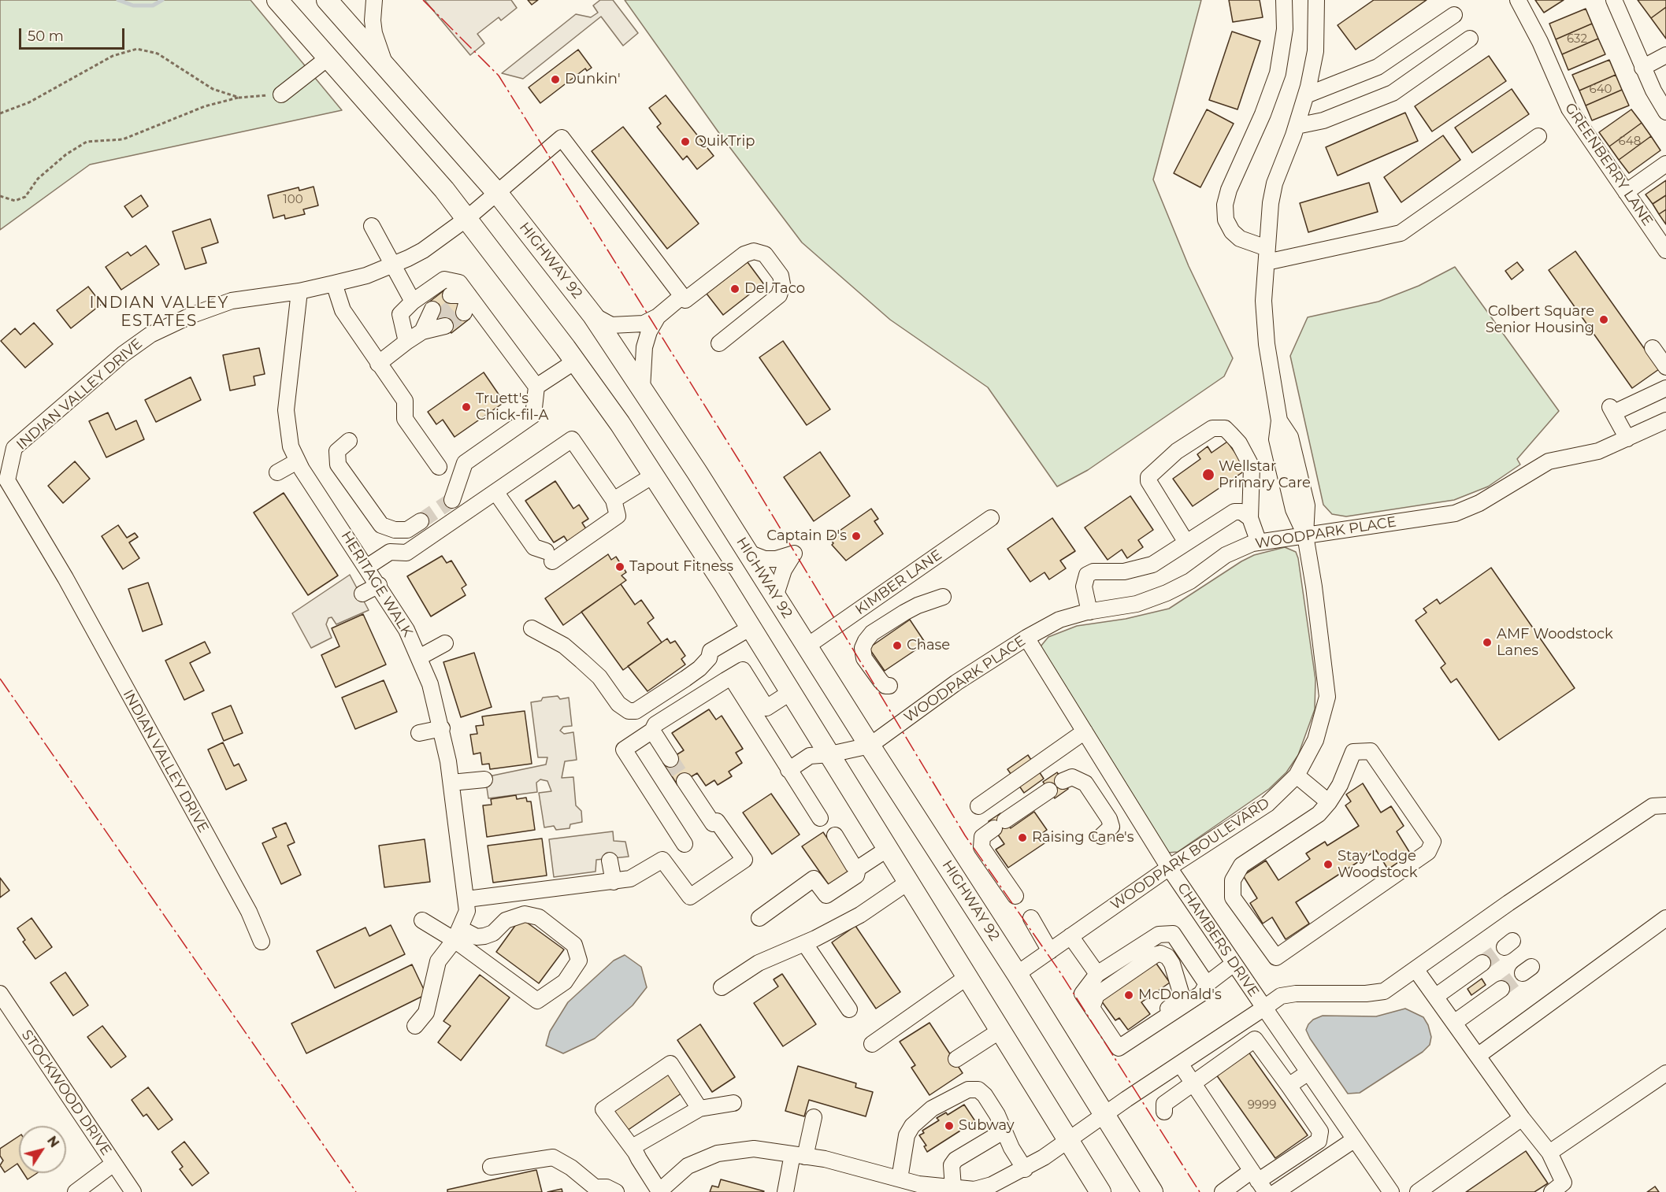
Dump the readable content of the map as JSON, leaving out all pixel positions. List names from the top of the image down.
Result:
{
  "streets": {
    "main road": ["HIGHWAY 92"],
    "street": [
      "GREENBERRY LANE",
      "INDIAN VALLEY DRIVE",
      "WOODPARK PLACE",
      "KIMBER LANE",
      "HERITAGE WALK",
      "WOODPARK BOULEVARD",
      "CHAMBERS DRIVE",
      "STOCKWOOD DRIVE"
    ]
  },
  "crossings": [
    ["HIGHWAY 92", "INDIAN VALLEY DRIVE"],
    ["HIGHWAY 92", "WOODPARK PLACE"],
    ["HIGHWAY 92", "KIMBER LANE"],
    ["HIGHWAY 92", "WOODPARK BOULEVARD"],
    ["HIGHWAY 92", "CHAMBERS DRIVE"],
    ["INDIAN VALLEY DRIVE", "HERITAGE WALK"],
    ["WOODPARK PLACE", "WOODPARK BOULEVARD"],
    ["WOODPARK PLACE", "CHAMBERS DRIVE"],
    ["WOODPARK BOULEVARD", "CHAMBERS DRIVE"]
  ],
  "districts": ["INDIAN VALLEY ESTATES"],
  "places": [
    "Dunkin'",
    "QuikTrip",
    "Del Taco",
    "Colbert Square Senior Housing",
    "Truett's Chick-fil-A",
    "Wellstar Primary Care",
    "Captain D's",
    "Tapout Fitness",
    "AMF Woodstock Lanes",
    "Chase",
    "Raising Cane's",
    "Stay Lodge Woodstock",
    "McDonald's",
    "Subway"
  ],
  "house_numbers": [
    "632",
    "640",
    "648",
    "100",
    "9999"
  ],
  "scale_bar": "50 m",
  "north": "top right"
}
